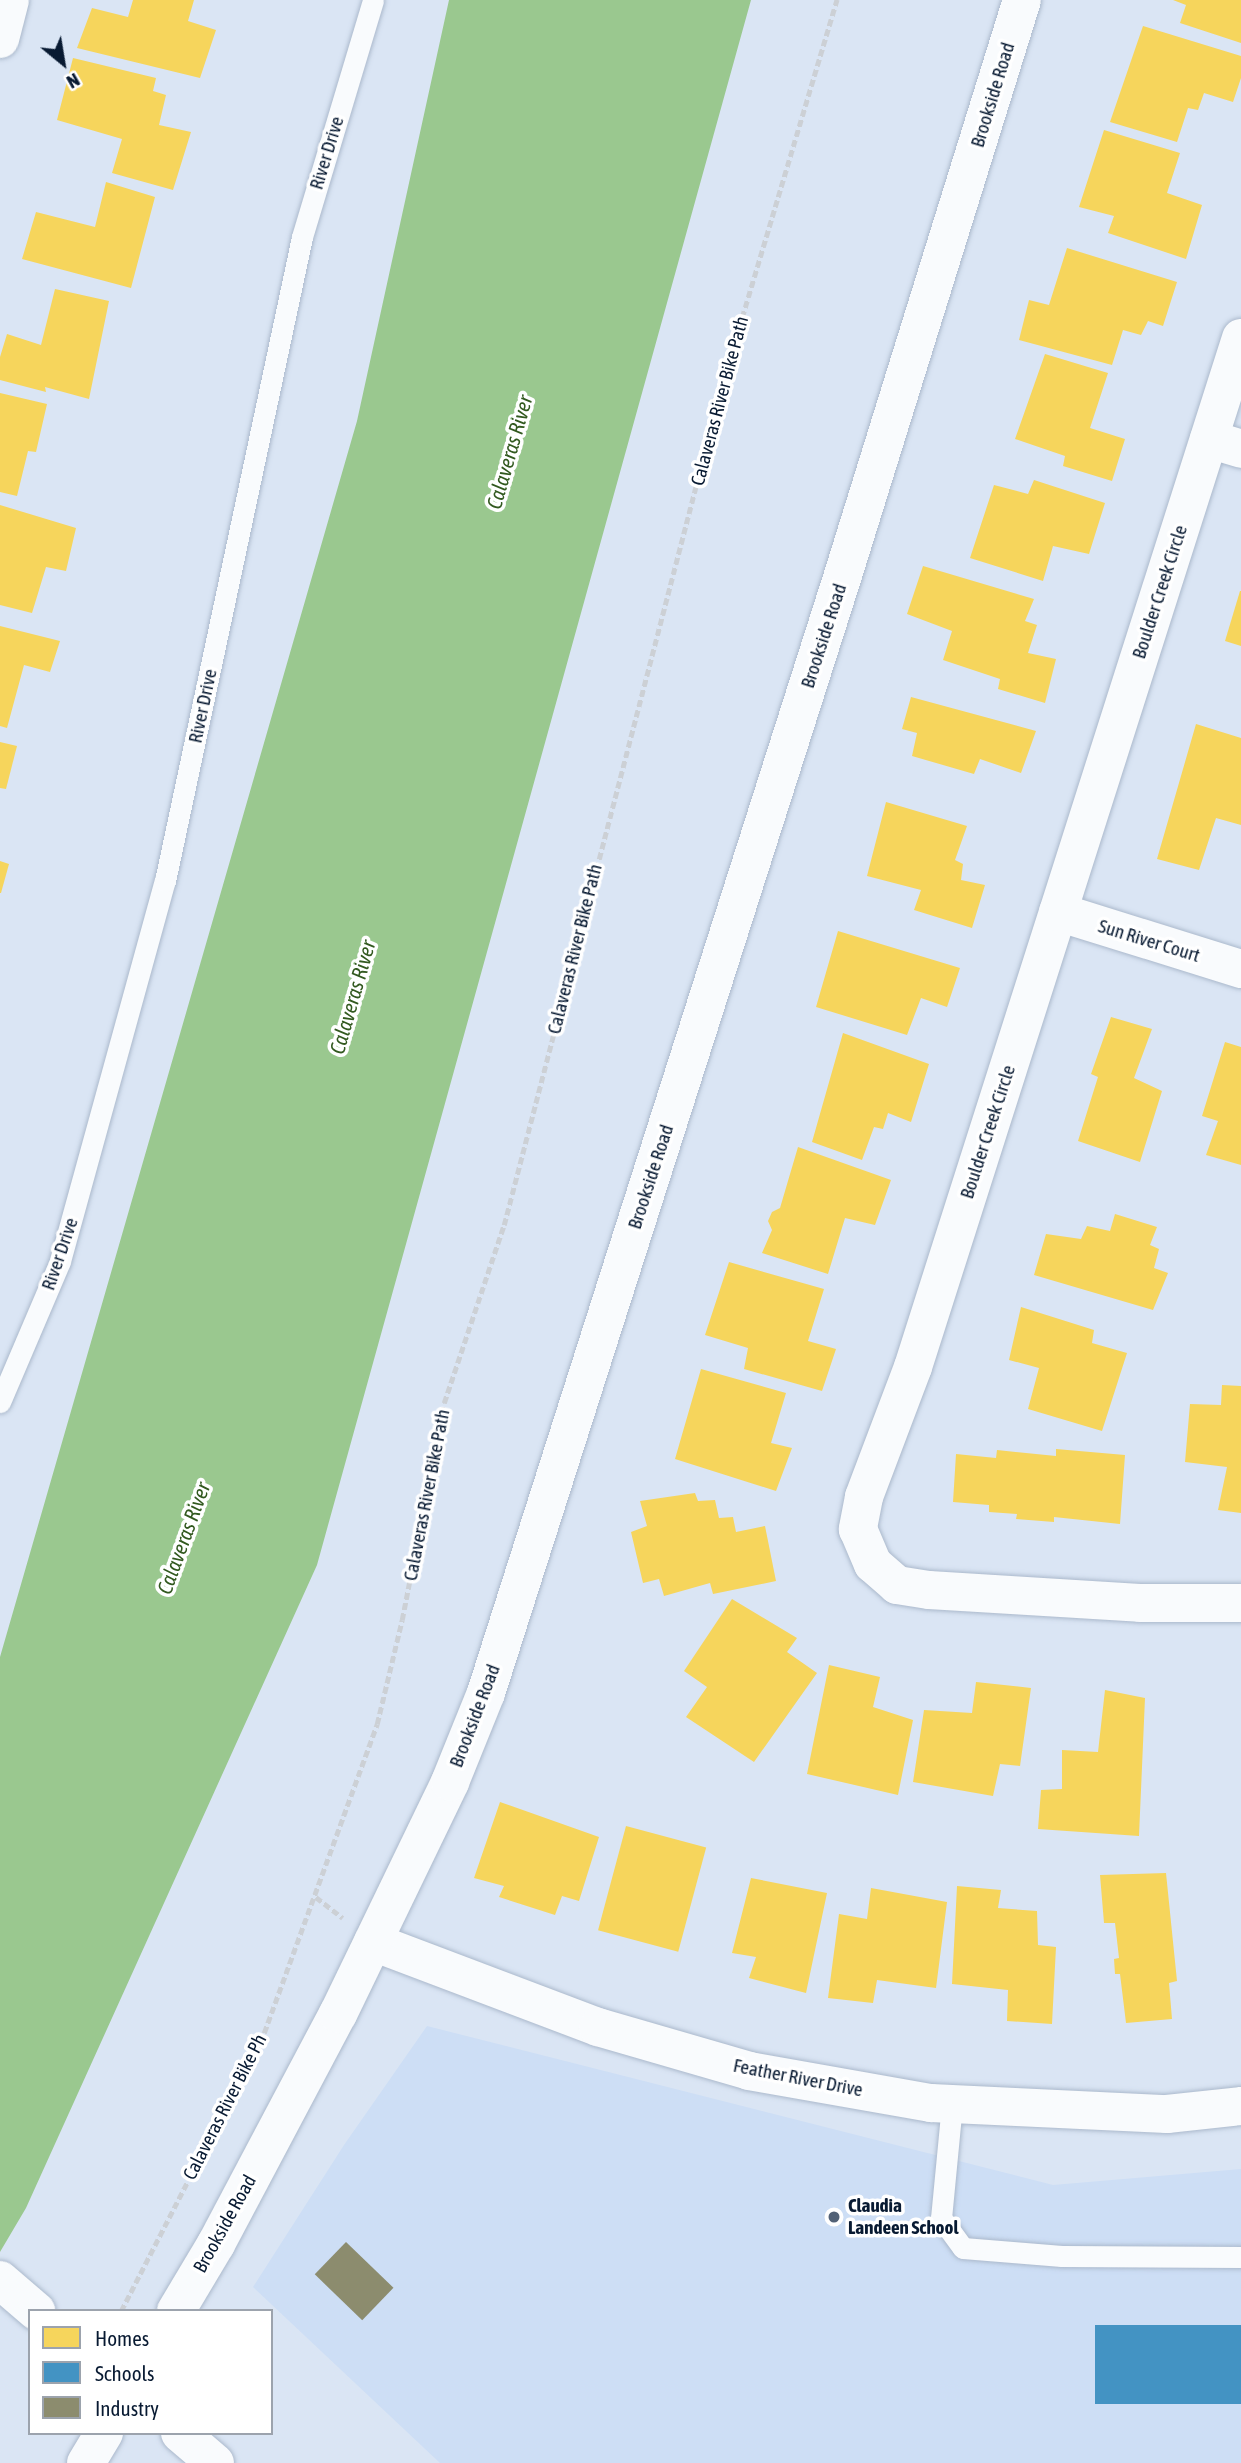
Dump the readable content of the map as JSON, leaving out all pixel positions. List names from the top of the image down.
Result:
{
  "streets": {
    "main road": [
      "Brookside Road",
      "Boulder Creek Circle",
      "Sun River Court",
      "Feather River Drive"
    ],
    "lane": ["River Drive"],
    "path": ["Calaveras River Bike Path", "Calaveras River Bike Ph"]
  },
  "crossings": [
    ["Brookside Road", "Feather River Drive"],
    ["Calaveras River Bike Path", "Calaveras River Bike Ph"],
    ["Boulder Creek Circle", "Sun River Court"]
  ],
  "water": ["Calaveras River"],
  "places": ["Claudia Landeen School"],
  "legend": ["Homes", "Schools", "Industry"],
  "north": "bottom right"
}
